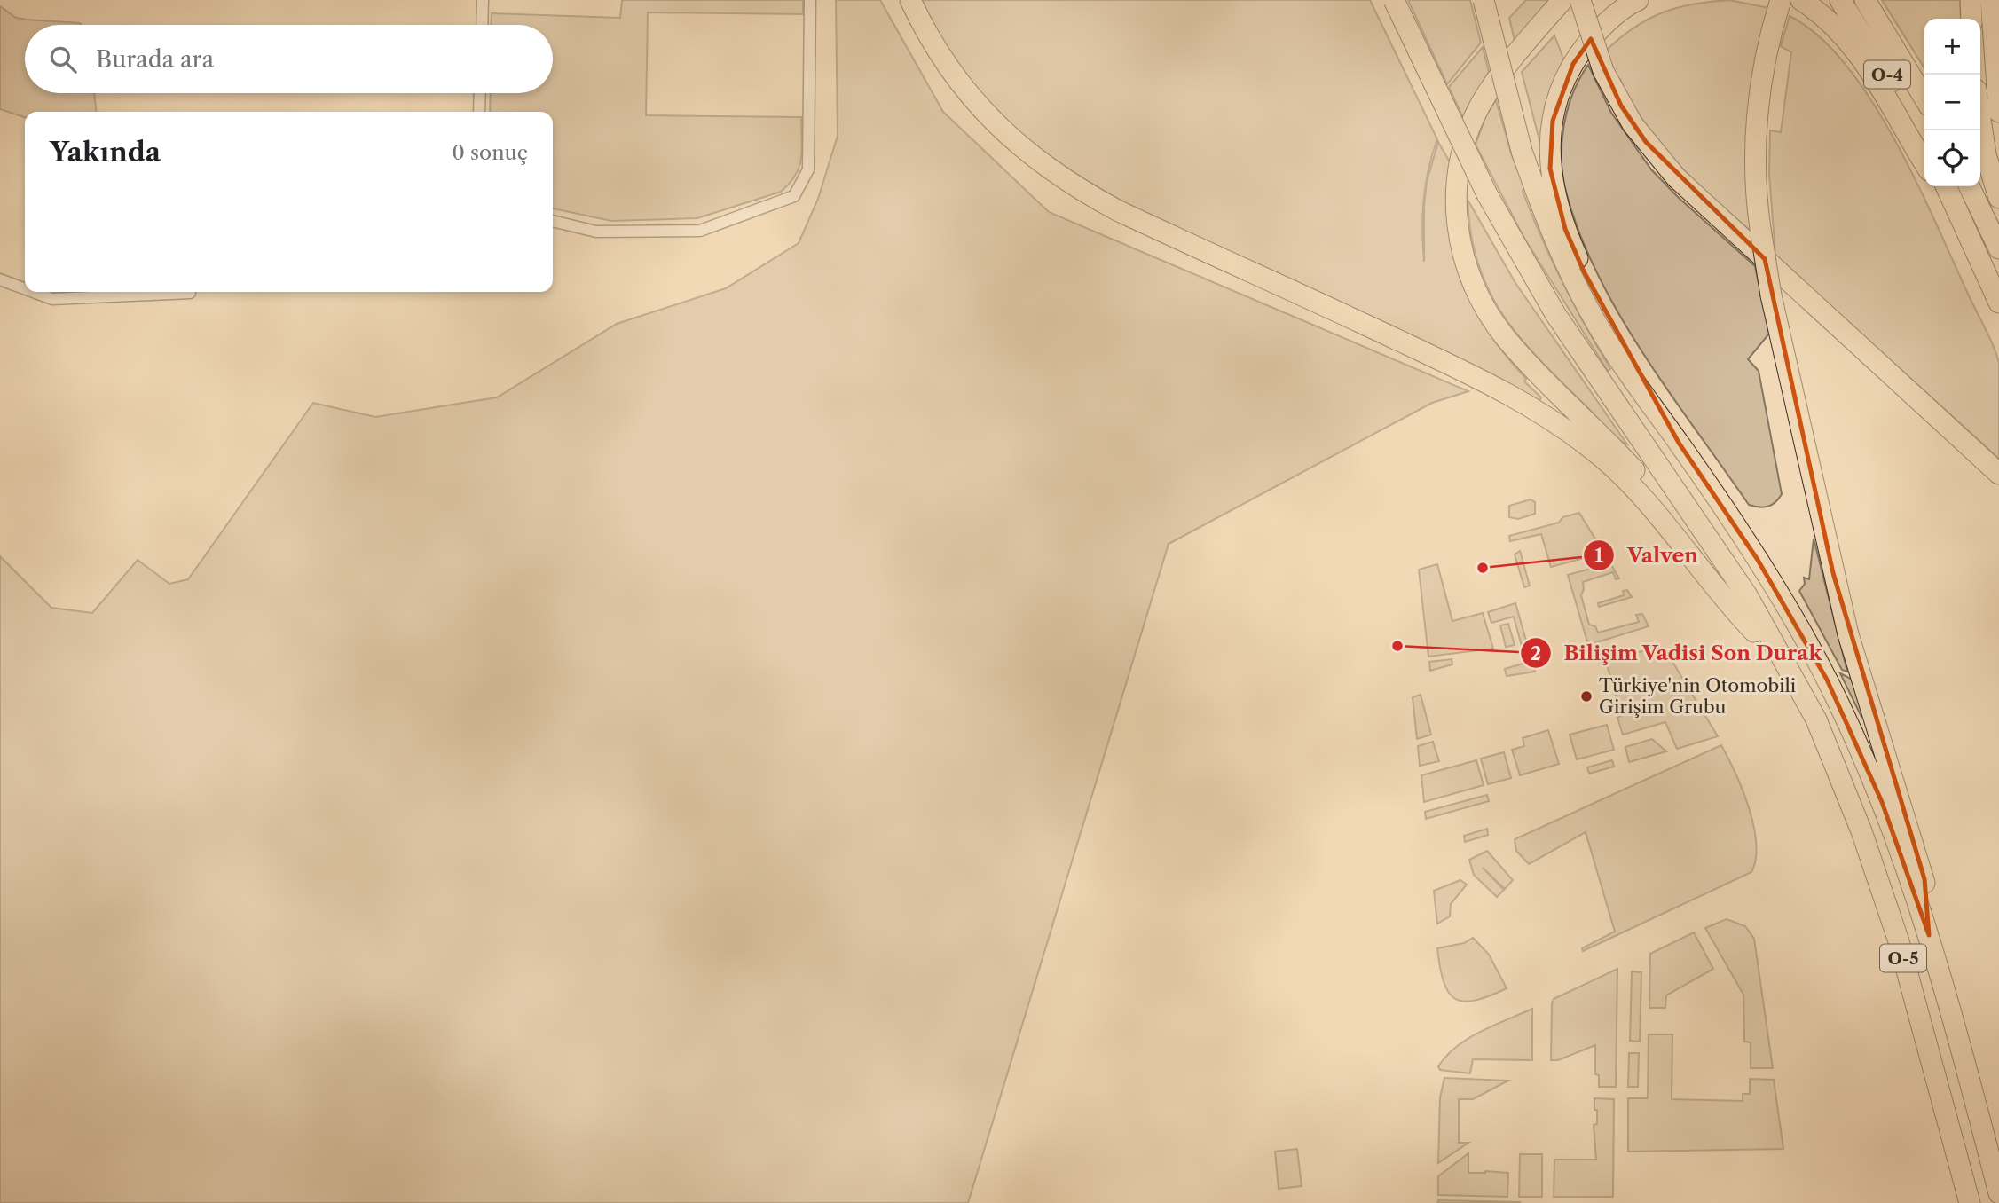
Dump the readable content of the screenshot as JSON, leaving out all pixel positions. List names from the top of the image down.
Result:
{
  "streets": {
    "highway": ["O-4", "O-5"]
  },
  "places": ["Valven", "Bilişim Vadisi Son Durak", "Türkiye'nin Otomobili Girişim Grubu"],
  "page": {
    "map_buttons": ["+", "−"],
    "search": "Burada ara",
    "heading": ["Yakında", "0 sonuç"]
  }
}
